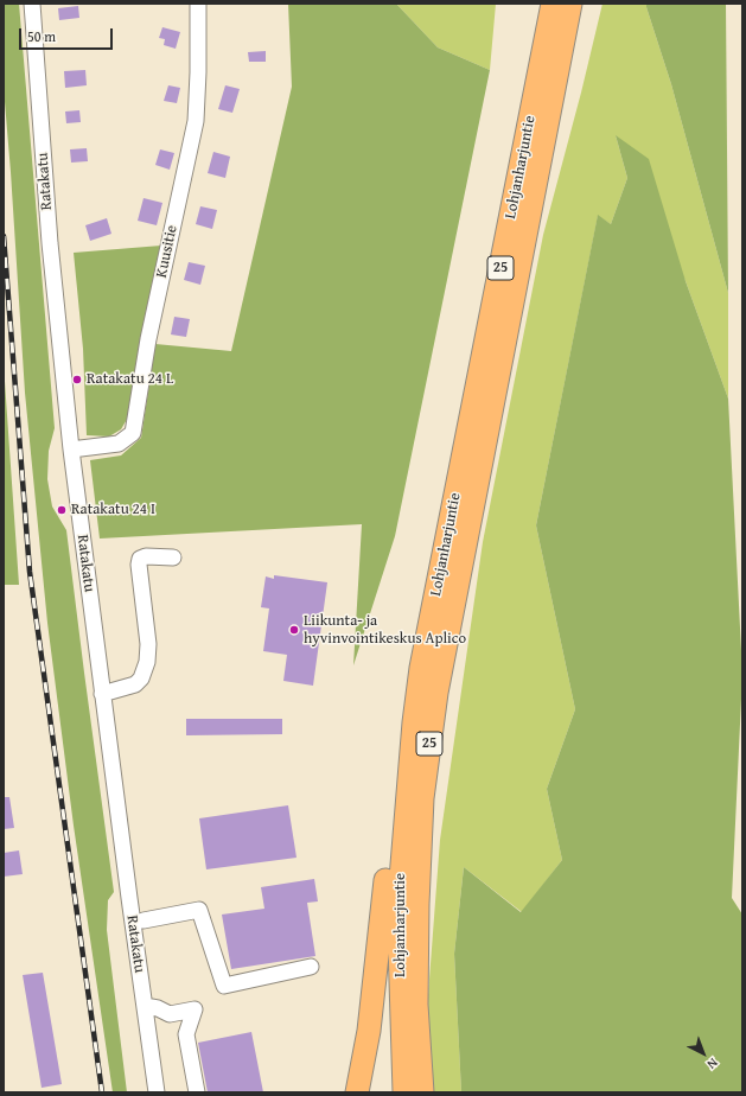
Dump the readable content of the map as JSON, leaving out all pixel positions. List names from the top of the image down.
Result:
{
  "streets": {
    "highway": ["Lohjanharjuntie", "25"],
    "street": ["Ratakatu", "Kuusitie"]
  },
  "crossings": [
    ["Ratakatu", "Kuusitie"]
  ],
  "places": ["Ratakatu 24 L", "Ratakatu 24 I", "Liikunta- ja hyvinvointikeskus Aplico"],
  "scale_bar": "50 m",
  "north": "bottom right"
}
